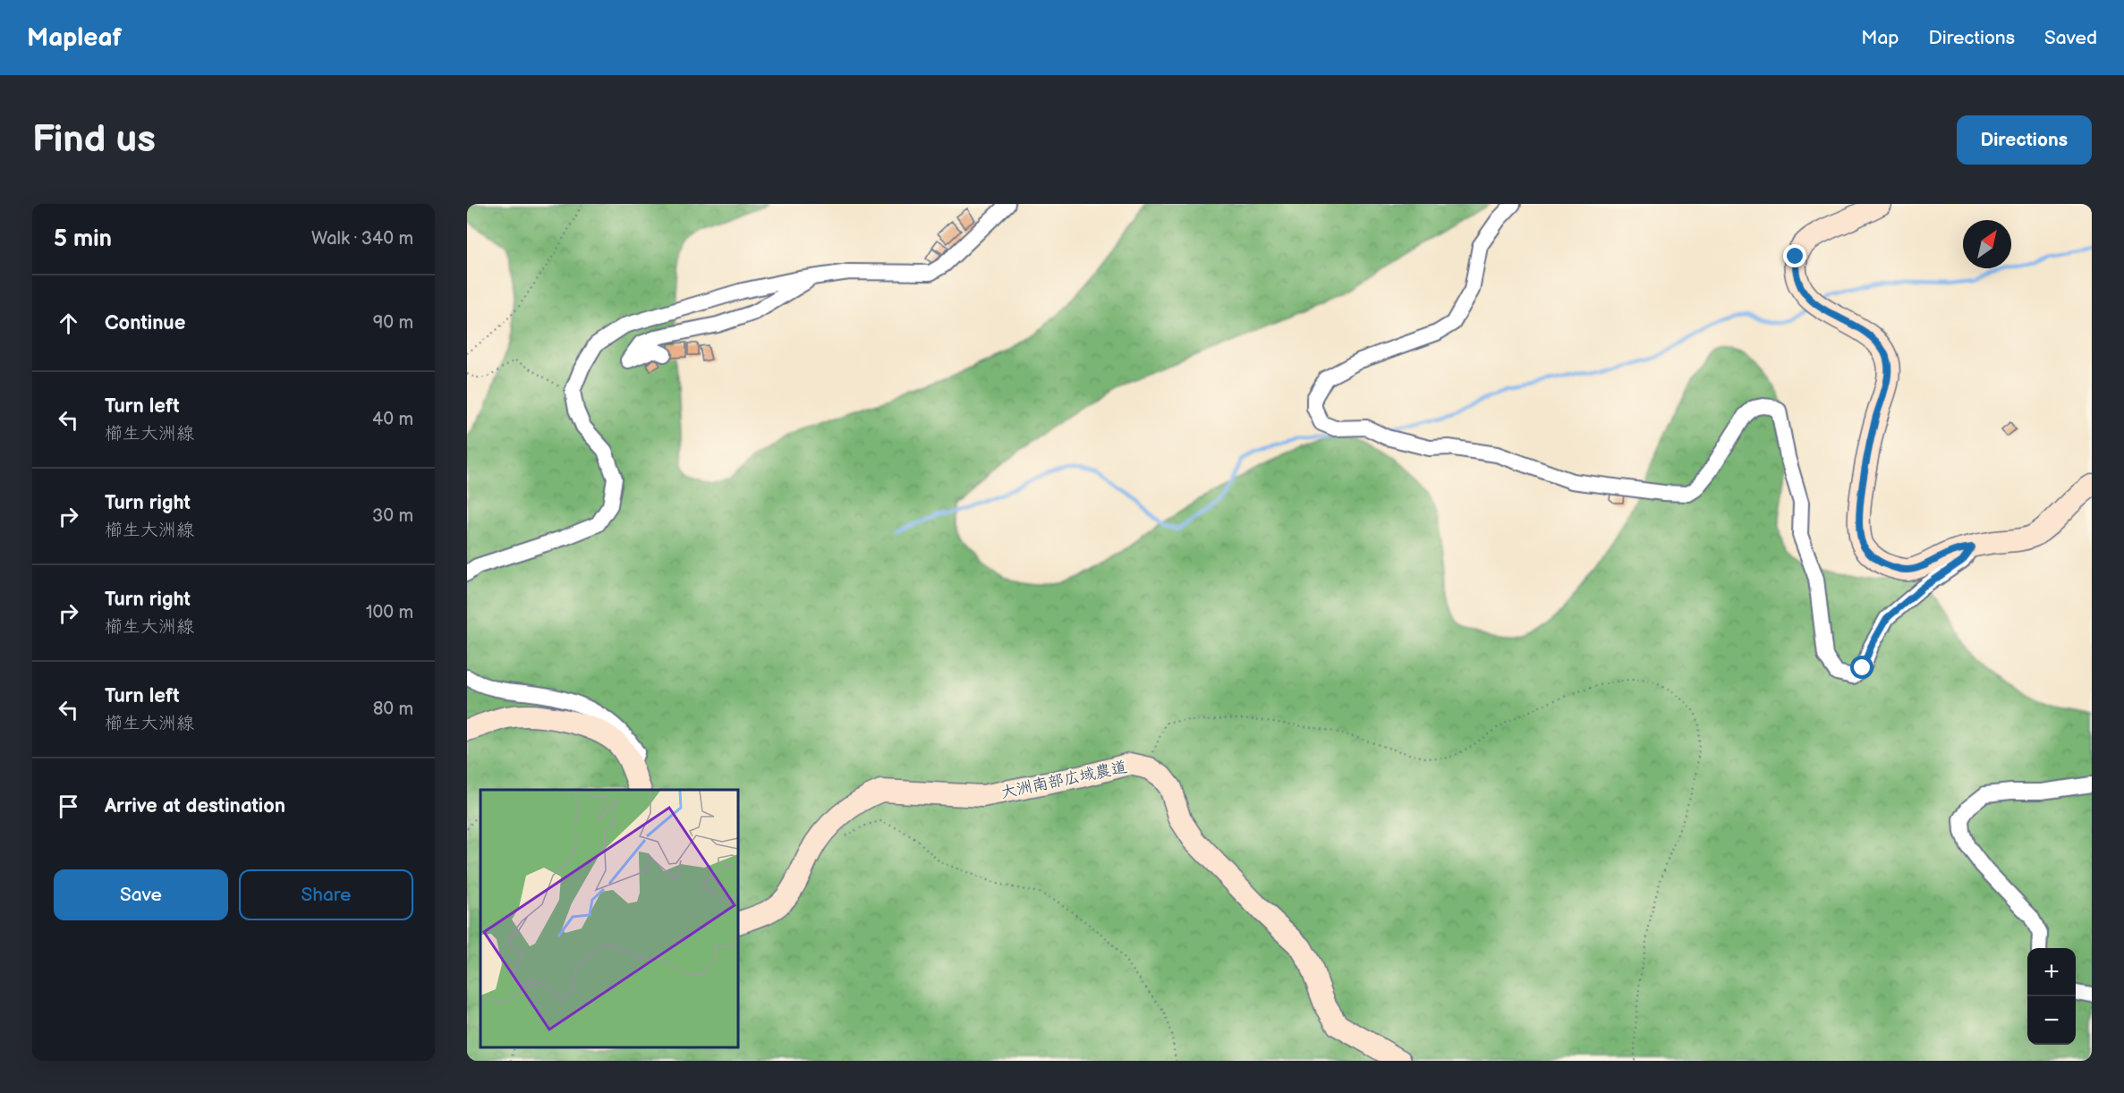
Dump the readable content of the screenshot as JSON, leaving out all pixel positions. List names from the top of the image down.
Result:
{
  "streets": {
    "street": ["大洲南部広域農道"]
  },
  "north": "top right",
  "page": {
    "header": "Mapleaf",
    "nav": ["Map", "Directions", "Saved"],
    "buttons": [
      "Directions",
      ["Save", "Share"]
    ],
    "title": "Find us",
    "heading": ["5 min", "Walk · 340 m"],
    "list": [
      ["Continue", "90 m"],
      ["Turn left", "櫛生大洲線", "40 m"],
      ["Turn right", "櫛生大洲線", "30 m"],
      ["Turn right", "櫛生大洲線", "100 m"],
      ["Turn left", "櫛生大洲線", "80 m"],
      "Arrive at destination"
    ],
    "map_buttons": ["+", "−"]
  }
}
